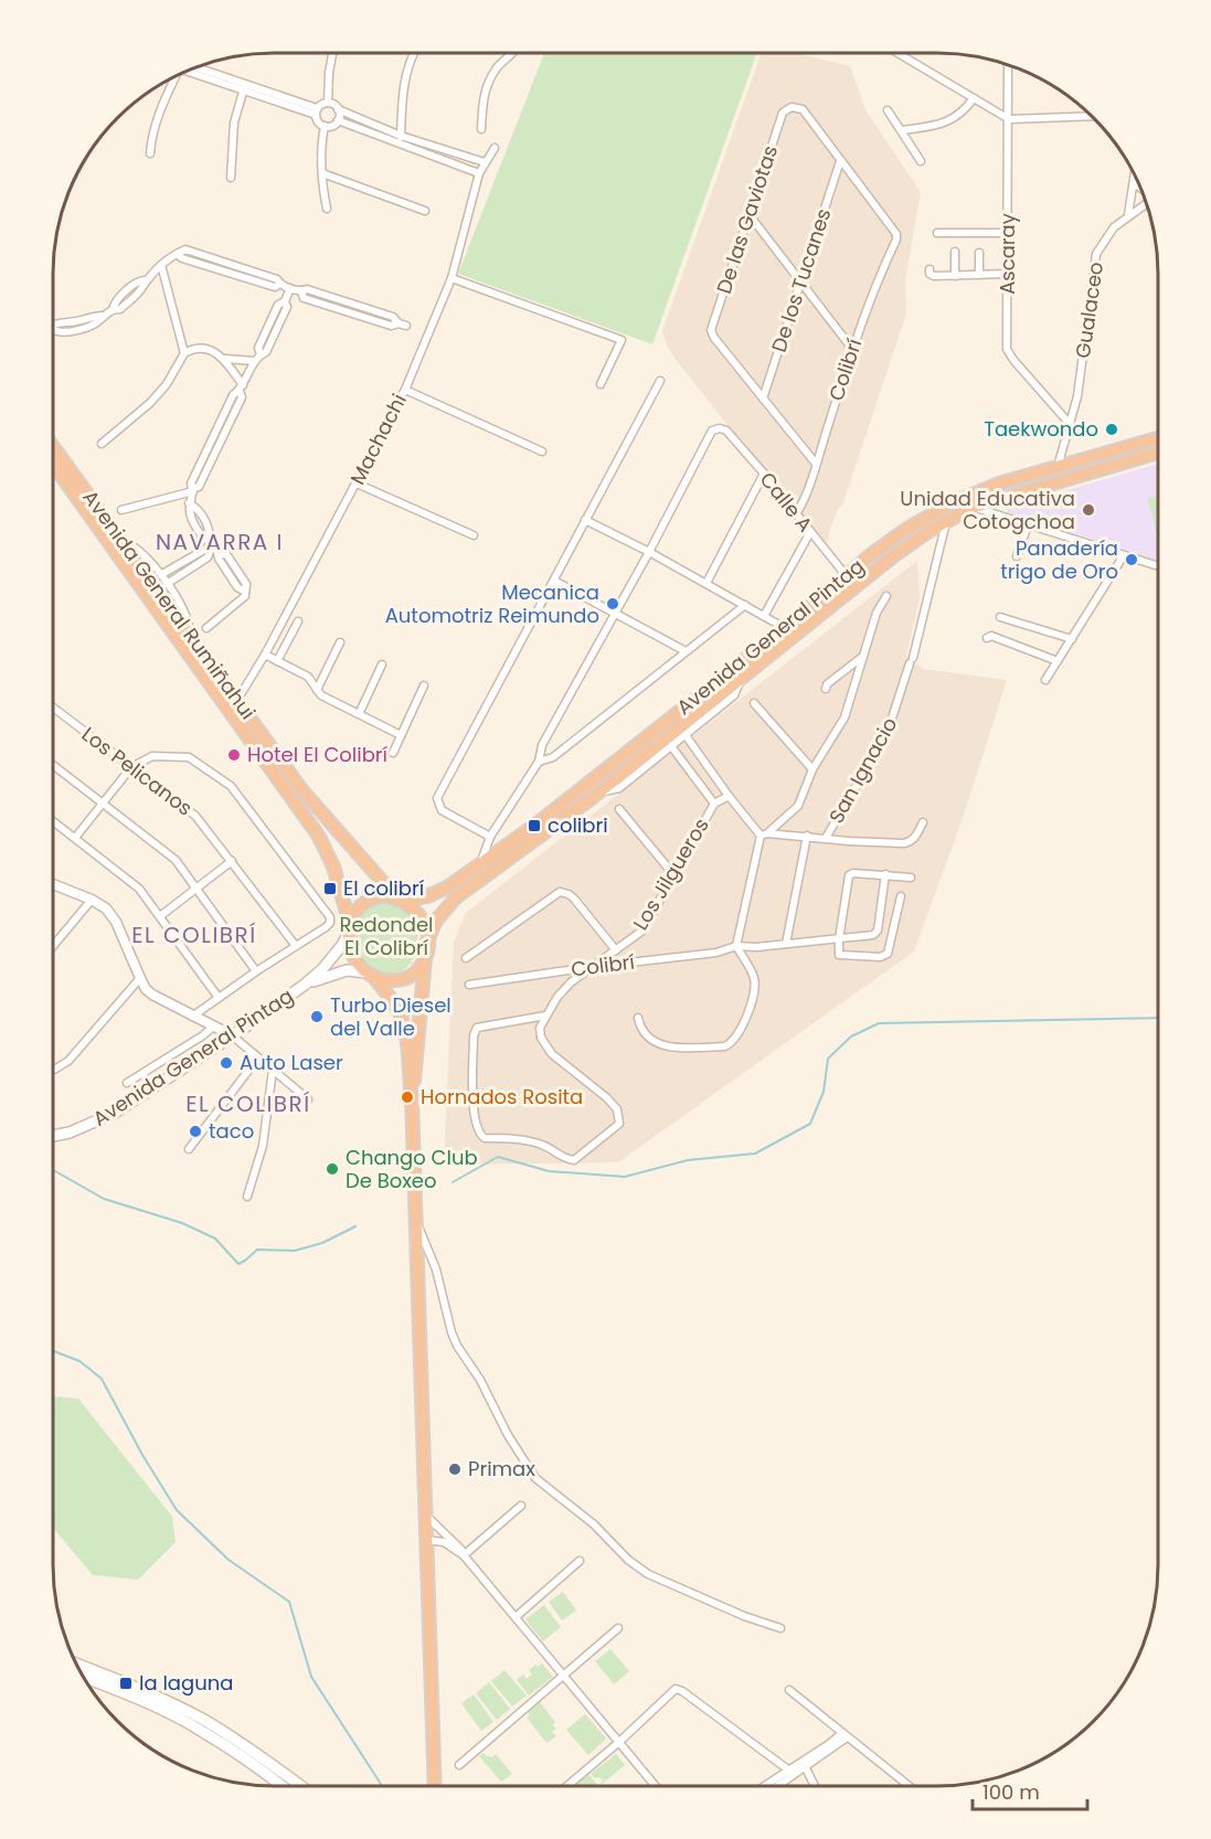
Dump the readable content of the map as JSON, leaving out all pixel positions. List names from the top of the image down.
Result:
{
  "streets": {
    "highway": ["Avenida General Rumiñahui", "Avenida General Pintag"],
    "street": [
      "De las Gaviotas",
      "Ascaray",
      "De los Tucanes",
      "Gualaceo",
      "Colibrí",
      "Machachi",
      "Calle A",
      "San Ignacio",
      "Los Pelicanos",
      "Los Jilgueros"
    ]
  },
  "crossings": [
    ["De las Gaviotas", "De los Tucanes"],
    ["De las Gaviotas", "Colibrí"],
    ["Ascaray", "Gualaceo"],
    ["De los Tucanes", "Colibrí"],
    ["Gualaceo", "Avenida General Pintag"],
    ["Colibrí", "Calle A"],
    ["Colibrí", "Los Jilgueros"],
    ["Machachi", "Avenida General Rumiñahui"],
    ["Calle A", "Avenida General Pintag"],
    ["Avenida General Rumiñahui", "Avenida General Pintag"],
    ["Avenida General Pintag", "San Ignacio"]
  ],
  "districts": ["NAVARRA I", "EL COLIBRÍ", "EL COLIBRÍ"],
  "parks": ["Redondel El Colibrí"],
  "places": {
    "other": [
      "Taekwondo",
      "Unidad Educativa Cotogchoa",
      "Panadería trigo de Oro",
      "Mecanica Automotriz Reimundo",
      "Hotel El Colibrí",
      "Turbo Diesel del Valle",
      "Auto Laser",
      "Hornados Rosita",
      "taco",
      "Chango Club De Boxeo",
      "Primax"
    ],
    "transit": ["colibri", "El colibrí", "la laguna"]
  },
  "scale_bar": "100 m"
}
